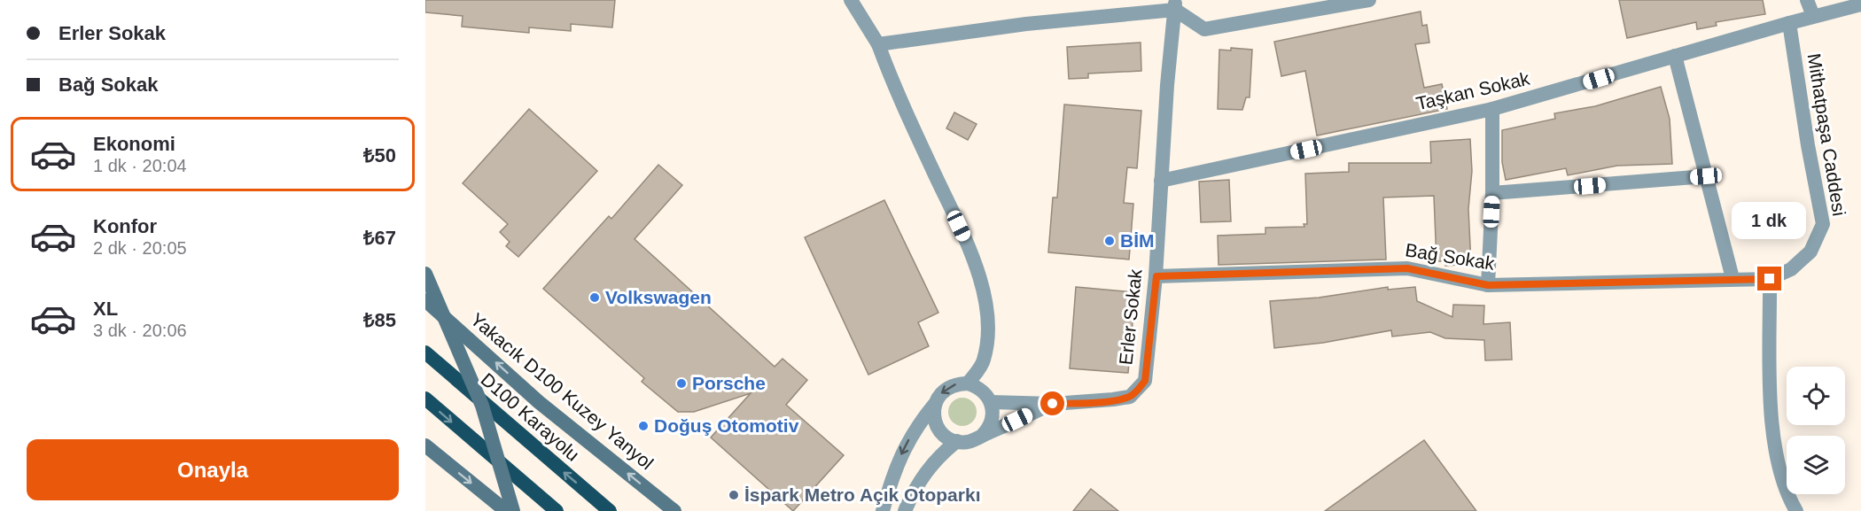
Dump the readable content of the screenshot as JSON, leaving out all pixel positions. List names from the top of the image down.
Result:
{
  "streets": {
    "highway": ["D100 Karayolu"],
    "main road": ["Yakacık D100 Kuzey Yanyol"],
    "street": [
      "Taşkan Sokak",
      "Mithatpaşa Caddesi",
      "Bağ Sokak",
      "Erler Sokak"
    ]
  },
  "crossings": [
    ["Taşkan Sokak", "Mithatpaşa Caddesi"],
    ["Taşkan Sokak", "Erler Sokak"],
    ["Mithatpaşa Caddesi", "Bağ Sokak"],
    ["Bağ Sokak", "Erler Sokak"]
  ],
  "places": [
    "BİM",
    "Volkswagen",
    "Porsche",
    "Doğuş Otomotiv",
    "İspark Metro Açık Otoparkı"
  ],
  "page": {
    "banner": ["Erler Sokak", "Bağ Sokak"],
    "list": [
      {
        "name": "Ekonomi",
        "note": "1 dk · 20:04",
        "value": "₺50"
      },
      {
        "name": "Konfor",
        "note": "2 dk · 20:05",
        "value": "₺67"
      },
      {
        "name": "XL",
        "note": "3 dk · 20:06",
        "value": "₺85"
      }
    ],
    "bubble": "1 dk",
    "buttons": "Onayla"
  }
}
